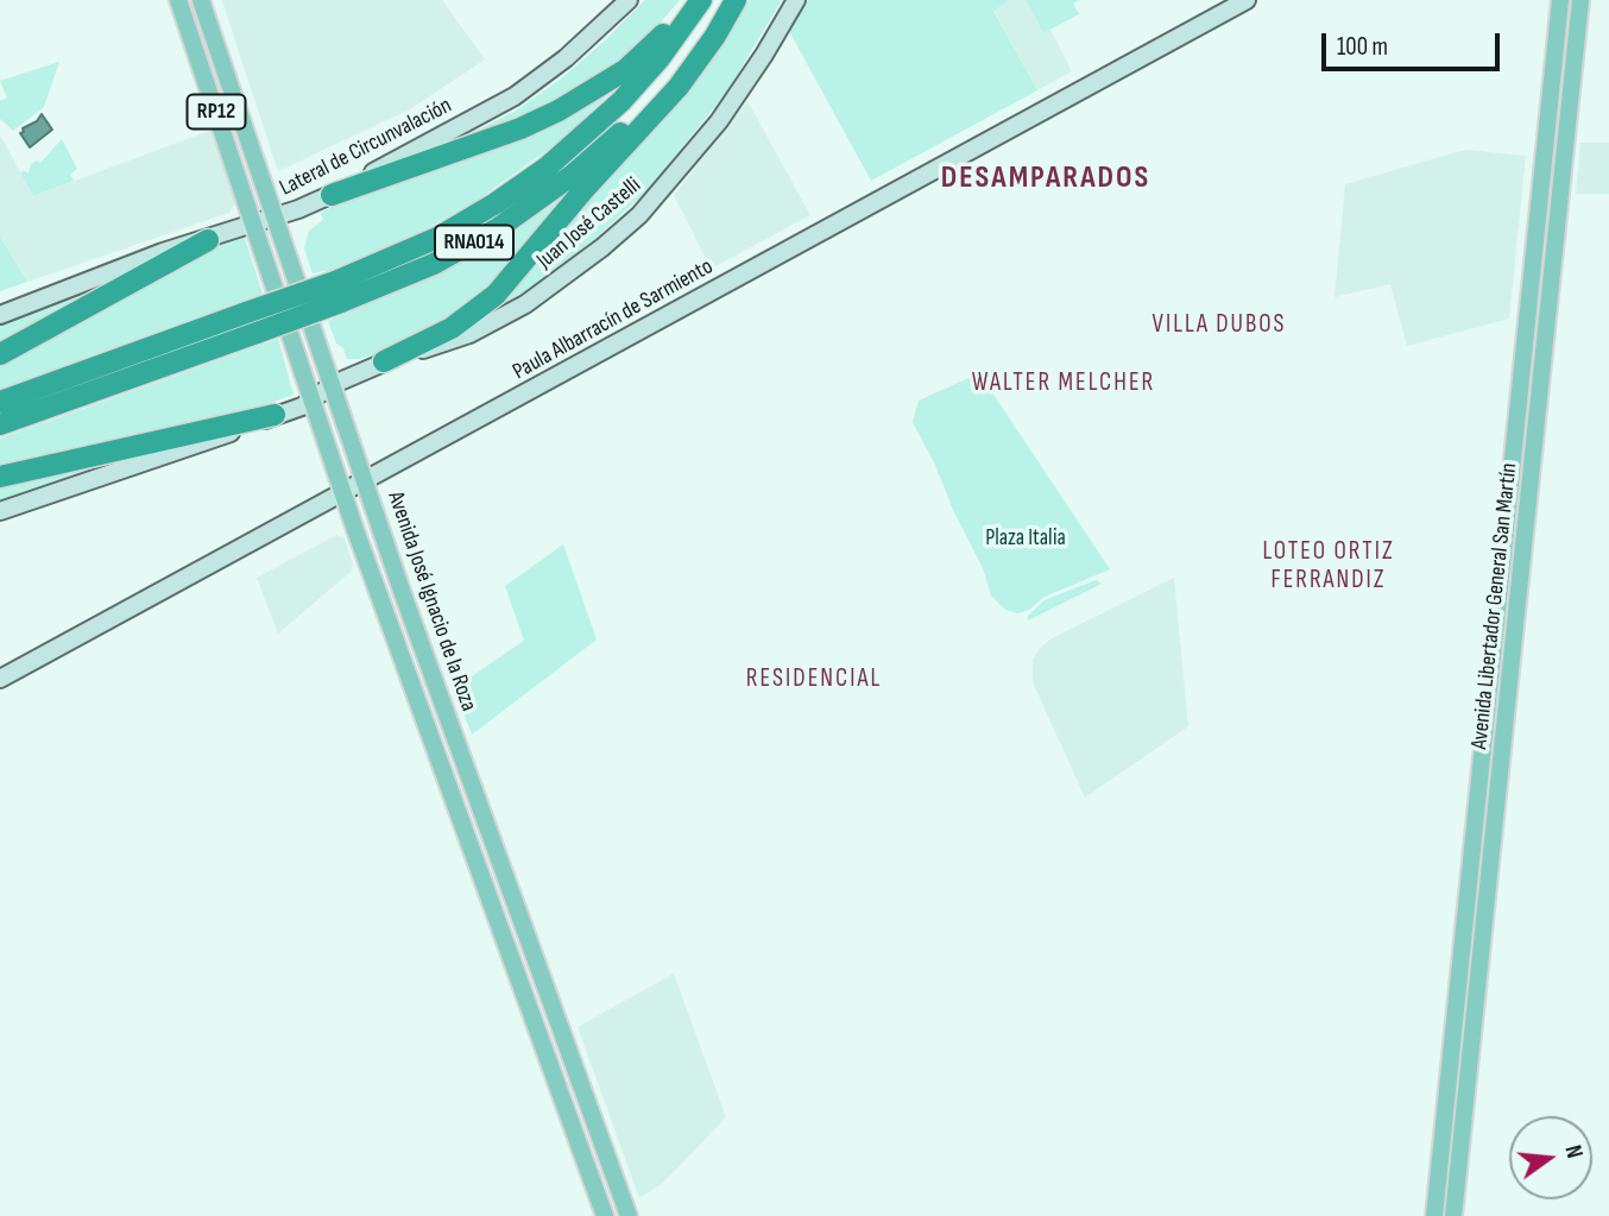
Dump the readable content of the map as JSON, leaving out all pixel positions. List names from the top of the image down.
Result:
{
  "streets": {
    "highway": ["RNA014"],
    "main road": ["RP12", "Avenida José Ignacio de la Roza", "Avenida Libertador General San Martín"],
    "street": ["Lateral de Circunvalación", "Juan José Castelli", "Paula Albarracín de Sarmiento"]
  },
  "crossings": [
    ["Lateral de Circunvalación", "Avenida José Ignacio de la Roza"],
    ["Juan José Castelli", "Avenida José Ignacio de la Roza"],
    ["Paula Albarracín de Sarmiento", "Avenida José Ignacio de la Roza"]
  ],
  "districts": [
    "DESAMPARADOS",
    "VILLA DUBOS",
    "WALTER MELCHER",
    "LOTEO ORTIZ FERRANDIZ",
    "RESIDENCIAL"
  ],
  "parks": ["Plaza Italia"],
  "scale_bar": "100 m",
  "north": "right"
}
